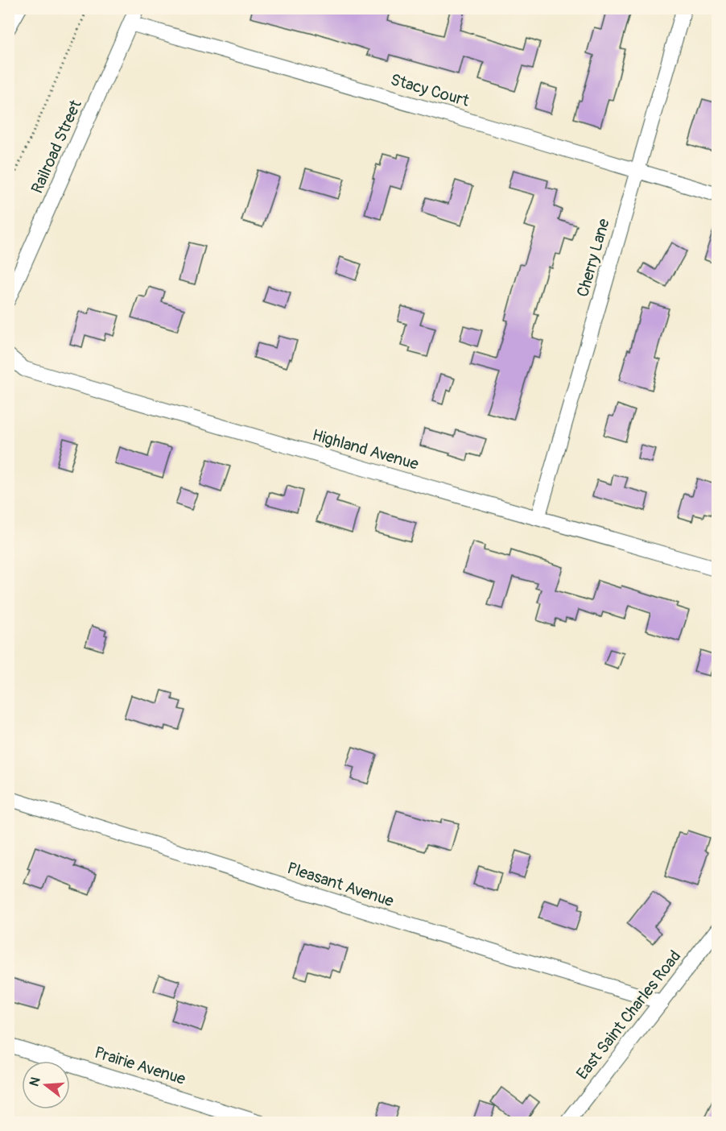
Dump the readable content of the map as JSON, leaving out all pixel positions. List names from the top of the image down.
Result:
{
  "streets": {
    "street": [
      "Stacy Court",
      "Railroad Street",
      "Cherry Lane",
      "Highland Avenue",
      "Pleasant Avenue",
      "East Saint Charles Road",
      "Prairie Avenue"
    ]
  },
  "crossings": [
    ["Stacy Court", "Railroad Street"],
    ["Stacy Court", "Cherry Lane"],
    ["Cherry Lane", "Highland Avenue"],
    ["Pleasant Avenue", "East Saint Charles Road"]
  ],
  "north": "left"
}
